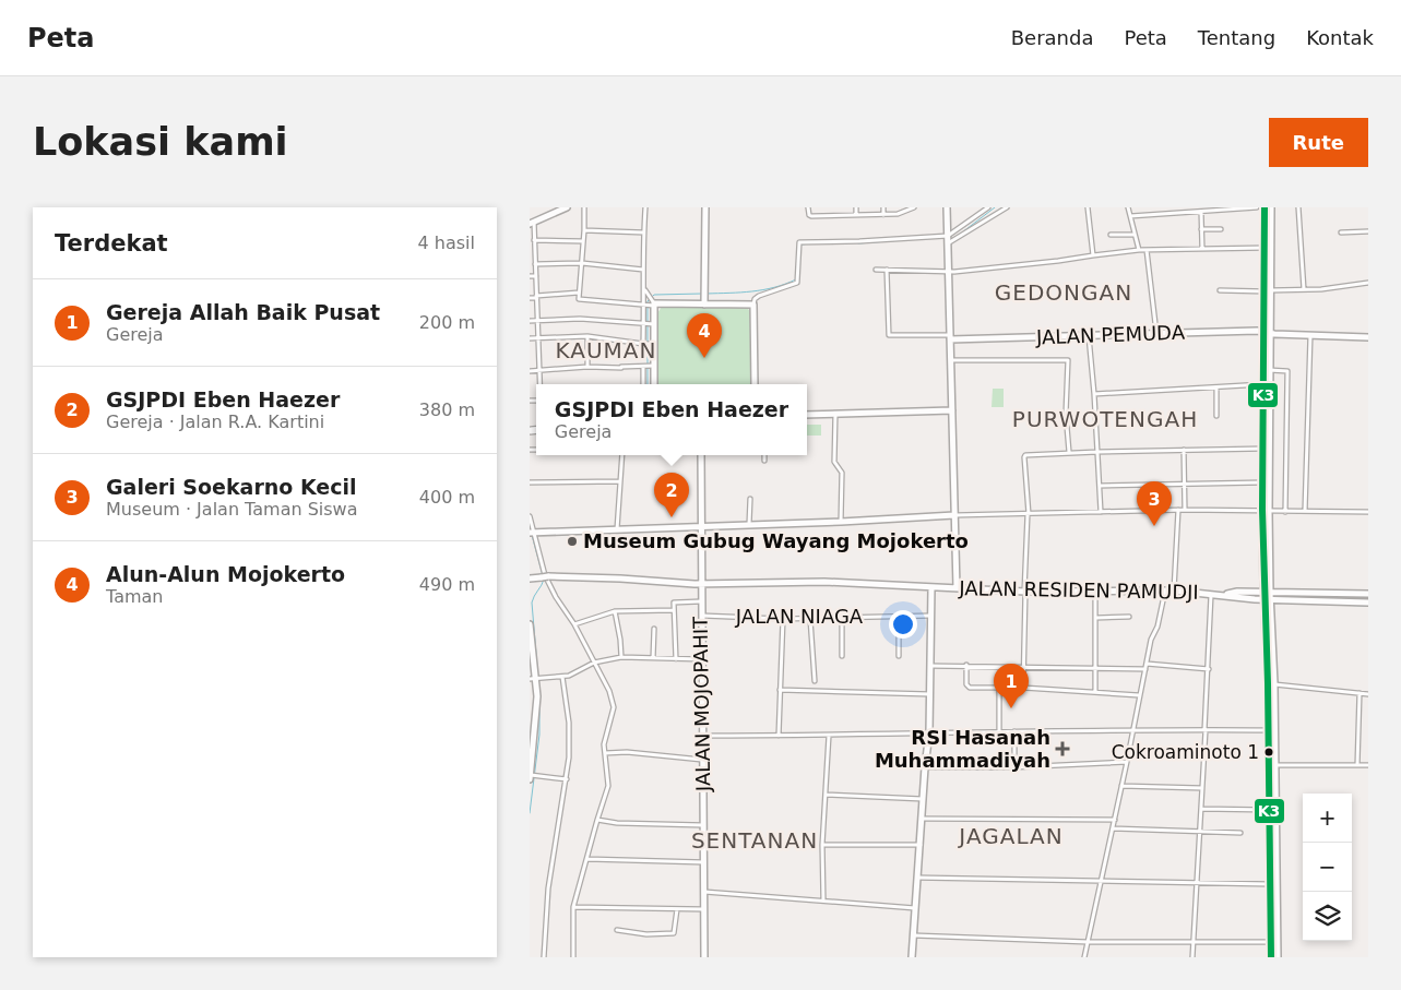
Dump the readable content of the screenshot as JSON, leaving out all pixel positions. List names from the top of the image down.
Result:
{
  "streets": {
    "main road": ["JALAN PEMUDA", "JALAN RESIDEN PAMUDJI", "JALAN MOJOPAHIT"],
    "street": ["JALAN NIAGA"]
  },
  "crossings": [
    ["JALAN RESIDEN PAMUDJI", "JALAN MOJOPAHIT"],
    ["JALAN NIAGA", "JALAN MOJOPAHIT"]
  ],
  "districts": [
    "GEDONGAN",
    "KAUMAN",
    "PURWOTENGAH",
    "JAGALAN",
    "SENTANAN"
  ],
  "places": {
    "other": ["Museum Gubug Wayang Mojokerto", "Cokroaminoto 1"],
    "health": ["RSI Hasanah Muhammadiyah"]
  },
  "lines": ["transit line K3"],
  "page": {
    "header": "Peta",
    "nav": [
      "Beranda",
      "Peta",
      "Tentang",
      "Kontak"
    ],
    "buttons": "Rute",
    "title": "Lokasi kami",
    "heading": ["Terdekat", "4 hasil"],
    "list": [
      {
        "mark": "1",
        "name": "Gereja Allah Baik Pusat",
        "note": "Gereja",
        "value": "200 m"
      },
      {
        "mark": "2",
        "name": "GSJPDI Eben Haezer",
        "note": "Gereja · Jalan R.A. Kartini",
        "value": "380 m"
      },
      {
        "mark": "3",
        "name": "Galeri Soekarno Kecil",
        "note": "Museum · Jalan Taman Siswa",
        "value": "400 m"
      },
      {
        "mark": "4",
        "name": "Alun-Alun Mojokerto",
        "note": "Taman",
        "value": "490 m"
      }
    ],
    "pins": [
      "4",
      "2",
      "3",
      "1"
    ],
    "popup": ["GSJPDI Eben Haezer", "Gereja"],
    "map_buttons": ["+", "−"]
  }
}
